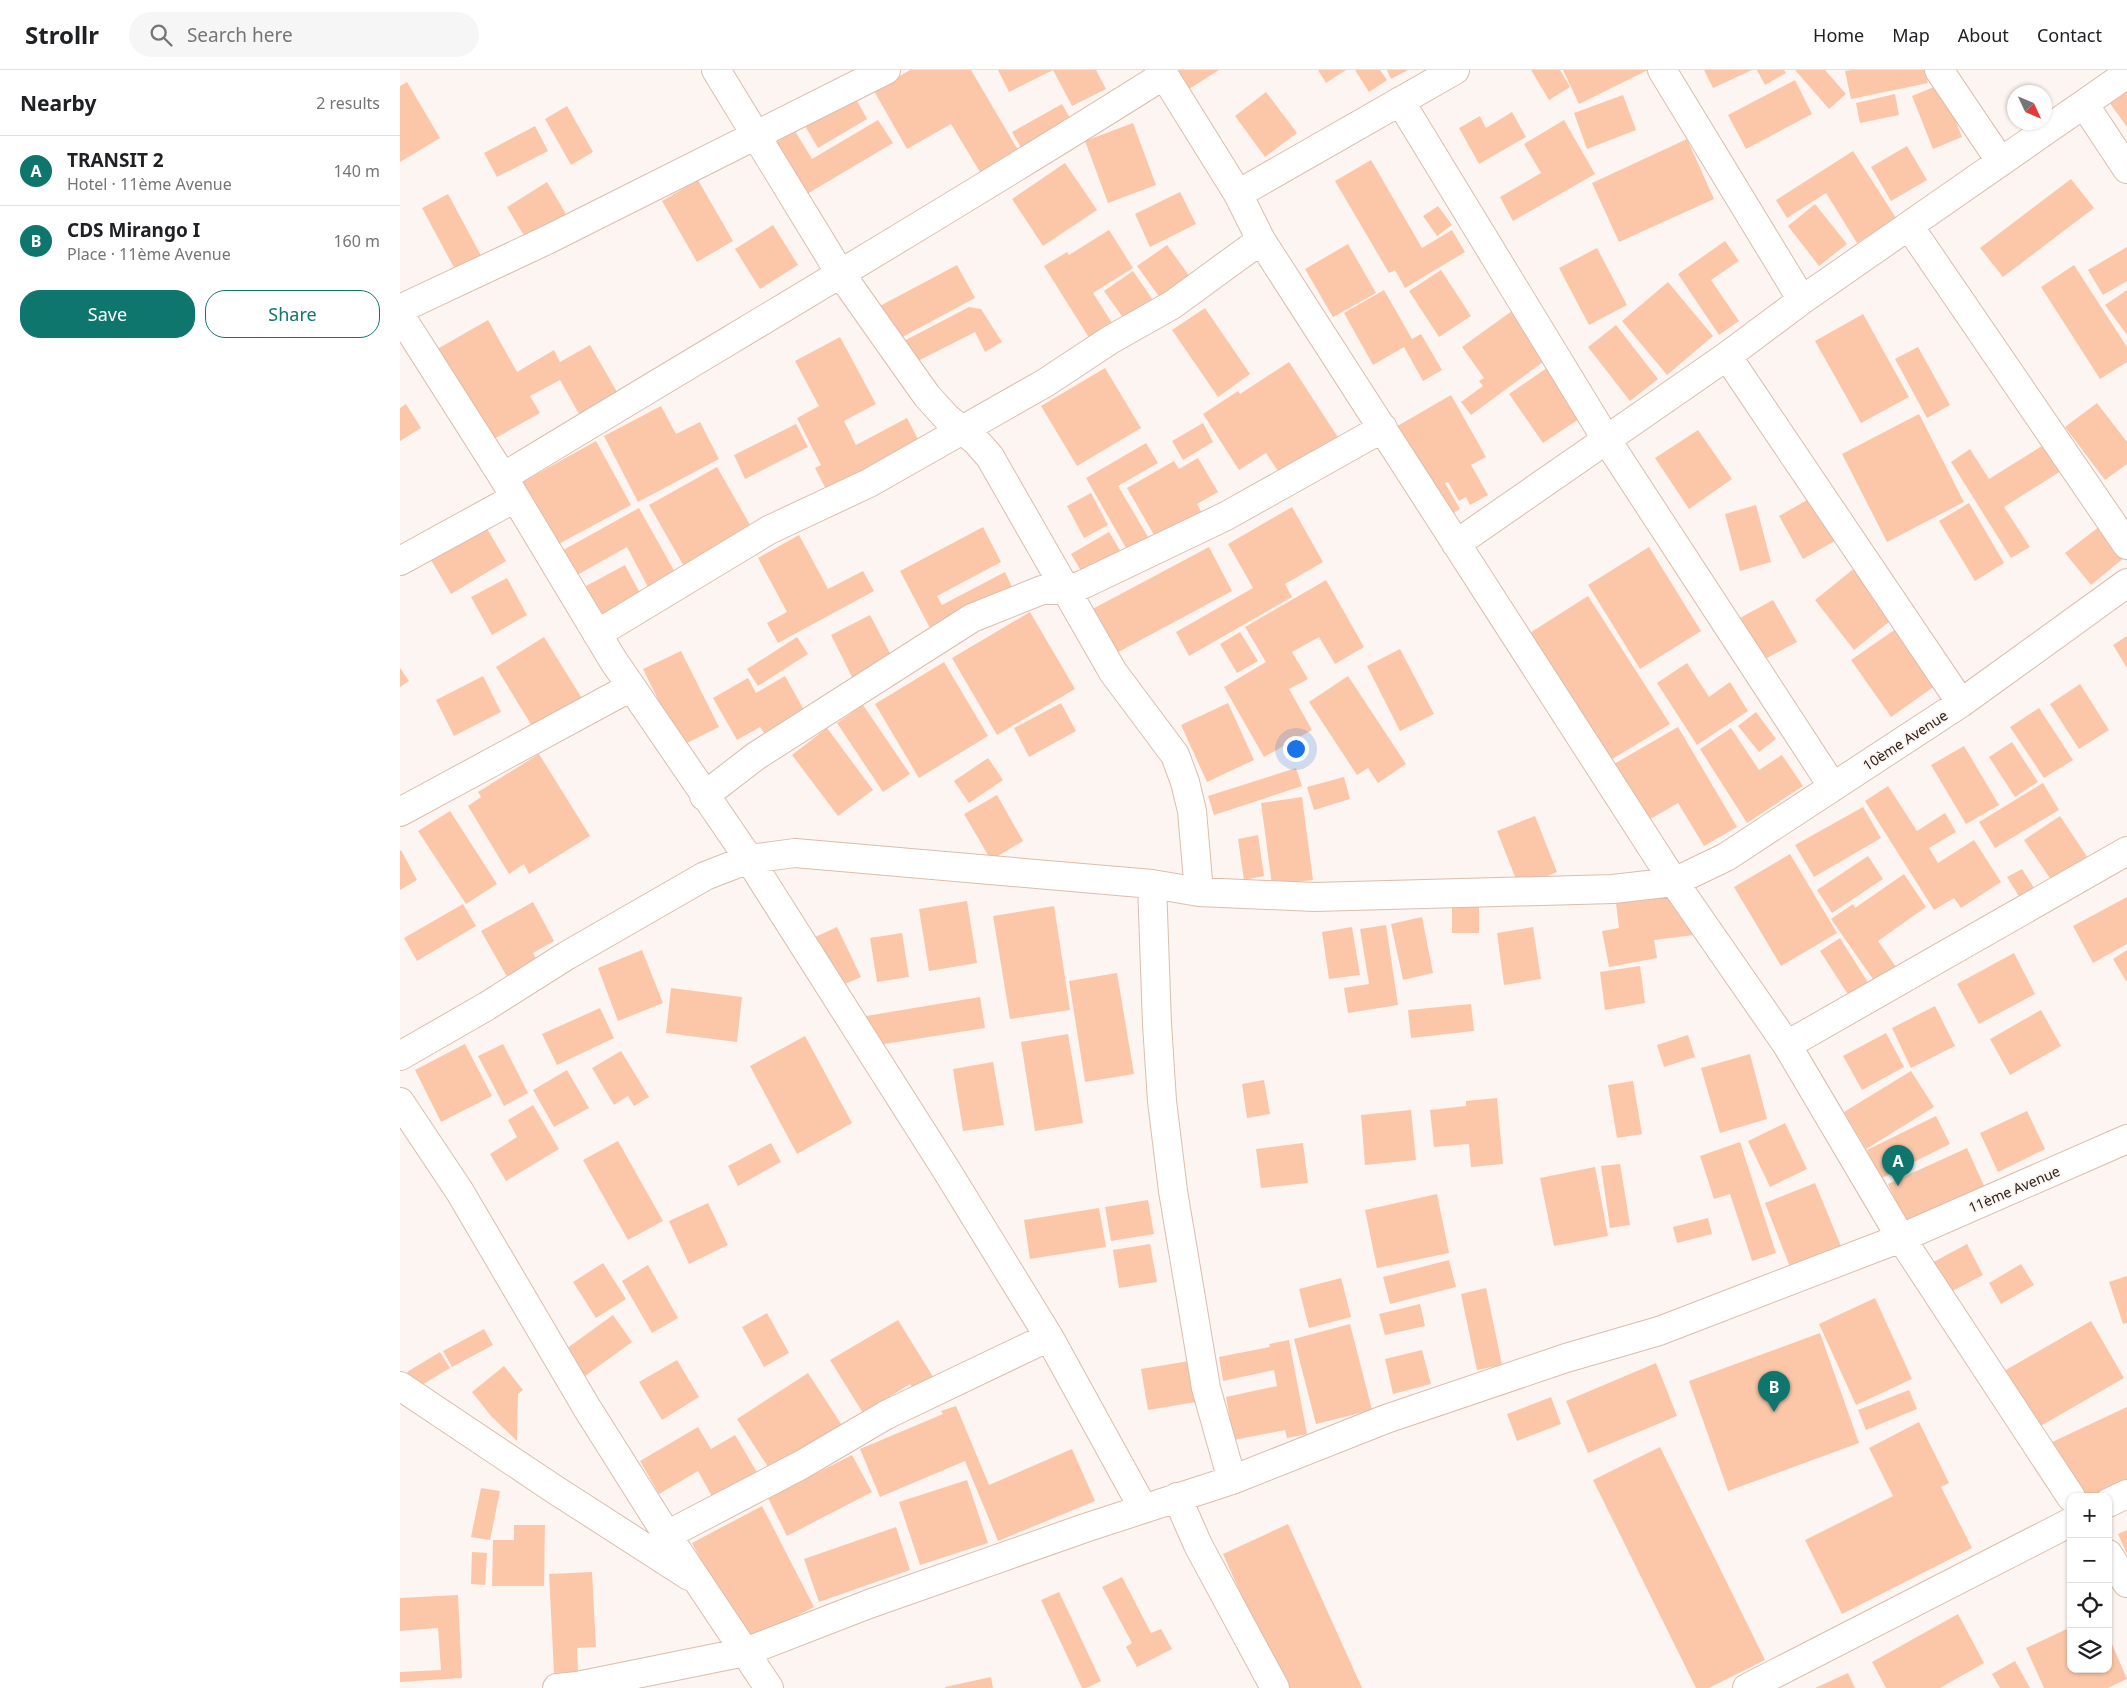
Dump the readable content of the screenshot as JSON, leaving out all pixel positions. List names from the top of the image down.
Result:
{
  "streets": {
    "street": ["10ème Avenue", "11ème Avenue"]
  },
  "north": "bottom right",
  "page": {
    "header": "Strollr",
    "search": "Search here",
    "nav": [
      "Home",
      "Map",
      "About",
      "Contact"
    ],
    "heading": ["Nearby", "2 results"],
    "list": [
      {
        "mark": "A",
        "name": "TRANSIT 2",
        "note": "Hotel · 11ème Avenue",
        "value": "140 m"
      },
      {
        "mark": "B",
        "name": "CDS Mirango I",
        "note": "Place · 11ème Avenue",
        "value": "160 m"
      }
    ],
    "buttons": ["Save", "Share"],
    "pins": ["A", "B"],
    "map_buttons": ["+", "−"]
  }
}
